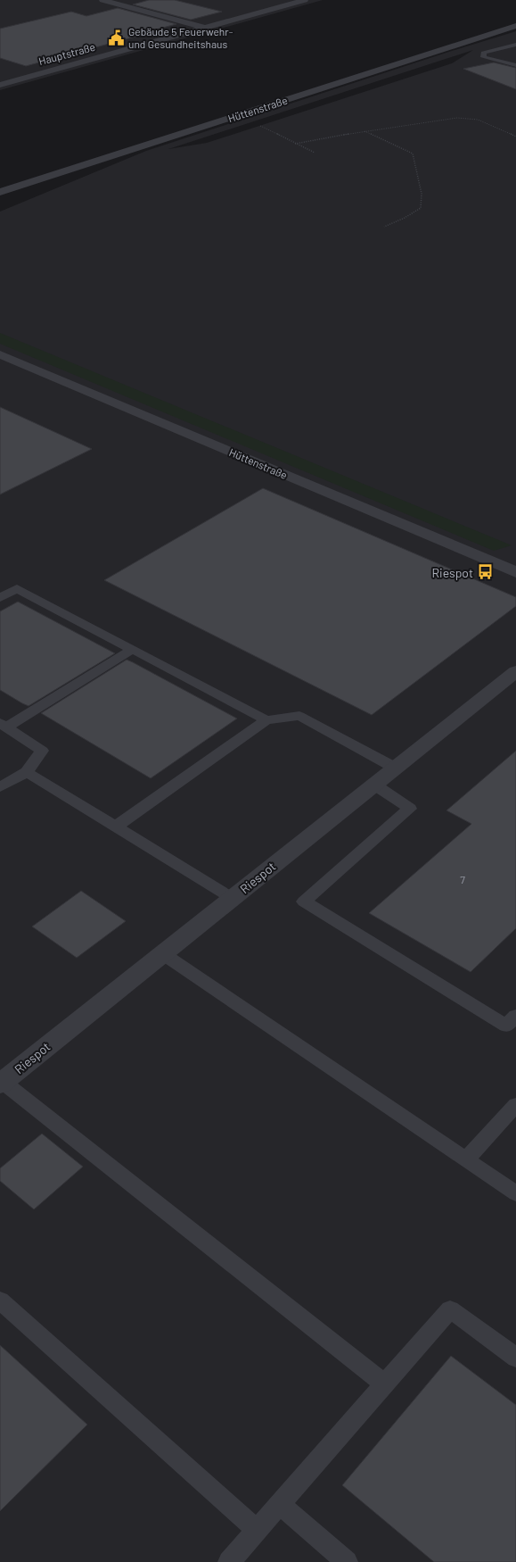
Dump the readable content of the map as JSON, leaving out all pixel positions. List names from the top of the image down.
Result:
{
  "streets": {
    "street": ["Hauptstraße", "Hüttenstraße", "Riespot"]
  },
  "places": {
    "public building": ["Gebäude 5 Feuerwehr- und Gesundheitshaus"],
    "bus stop": ["Riespot"]
  },
  "house_numbers": ["7"]
}
